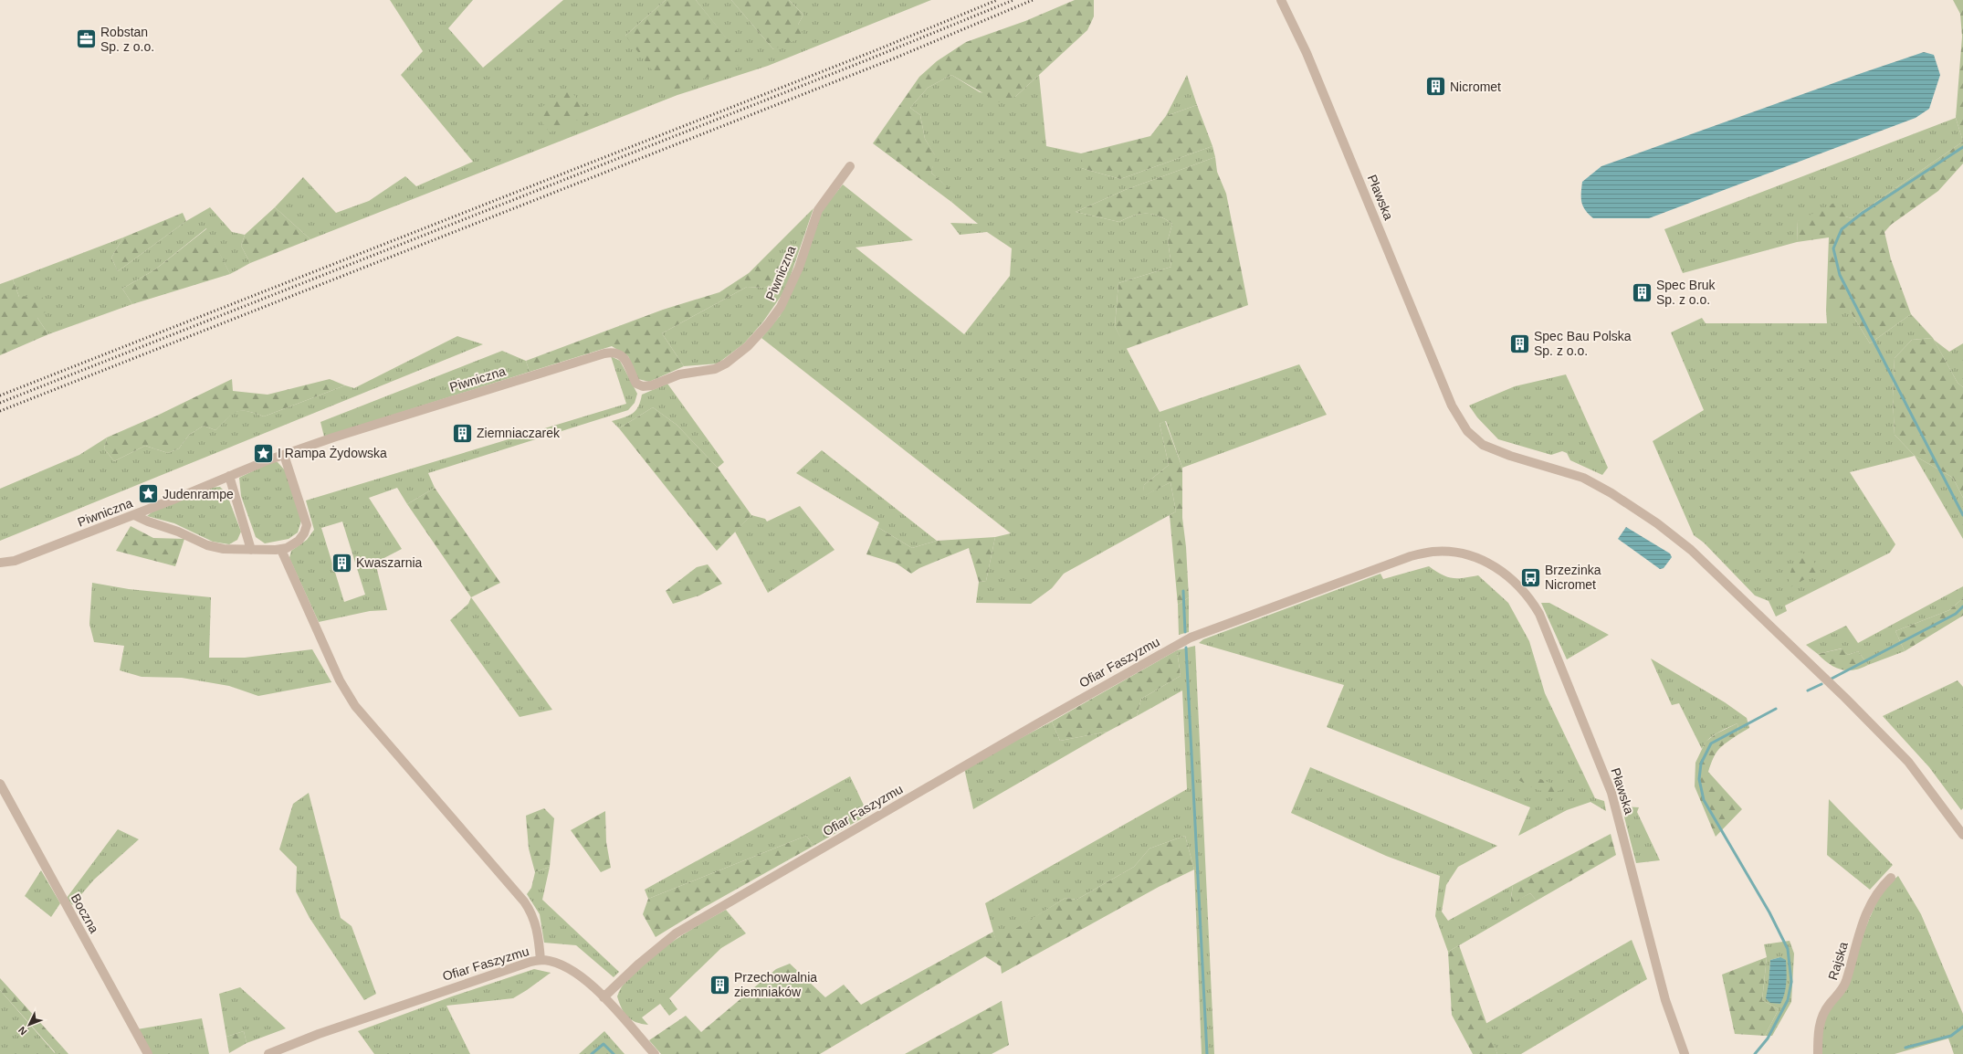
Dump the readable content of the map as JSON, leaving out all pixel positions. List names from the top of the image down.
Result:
{
  "streets": {
    "street": [
      "Pławska",
      "Piwniczna",
      "Ofiar Faszyzmu",
      "Boczna",
      "Rajska"
    ]
  },
  "crossings": [
    ["Pławska", "Ofiar Faszyzmu"]
  ],
  "places": {
    "office": ["Robstan Sp. z o.o."],
    "building": [
      "Nicromet",
      "Spec Bruk Sp. z o.o.",
      "Spec Bau Polska Sp. z o.o.",
      "Ziemniaczarek",
      "Kwaszarnia",
      "Przechowalnia ziemniaków"
    ],
    "place": ["I Rampa Żydowska", "Judenrampe"],
    "bus stop": ["Brzezinka Nicromet"]
  },
  "north": "bottom left"
}
